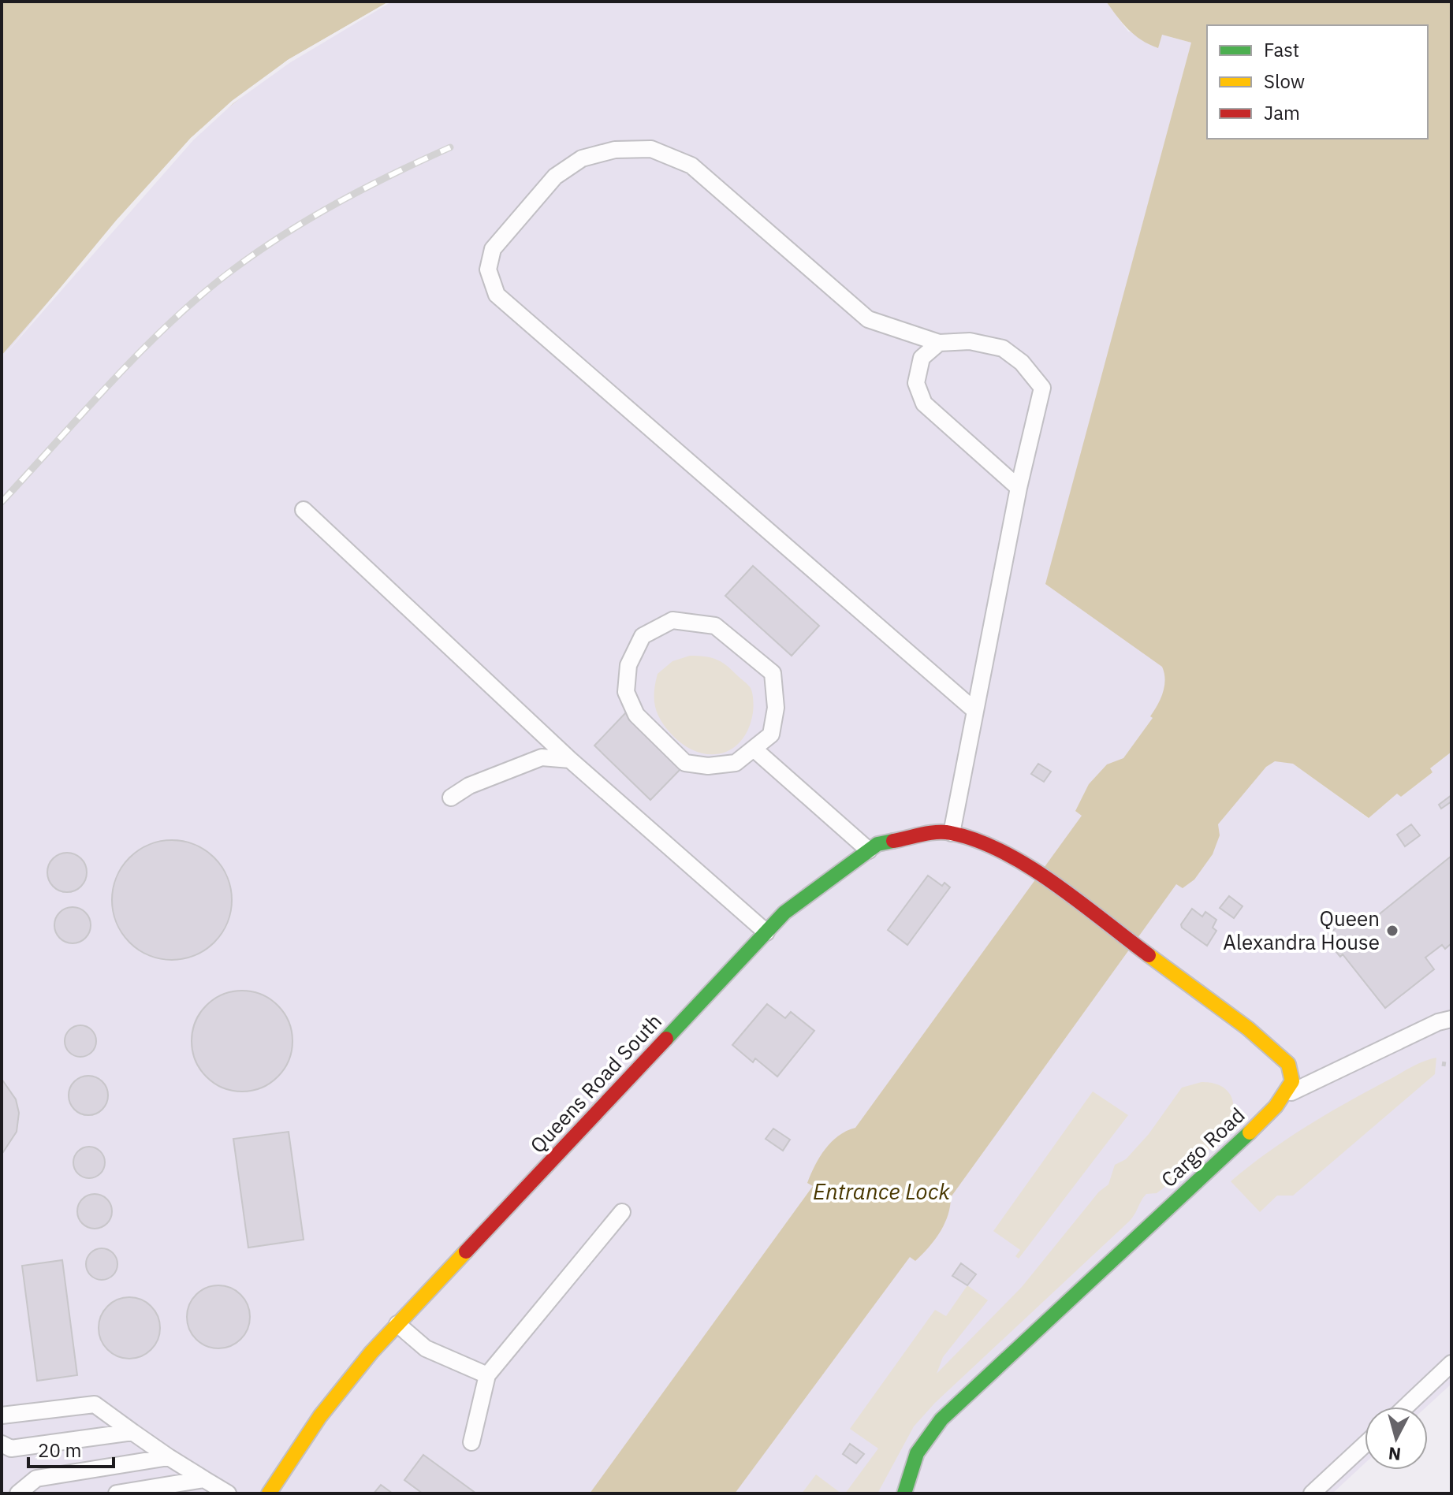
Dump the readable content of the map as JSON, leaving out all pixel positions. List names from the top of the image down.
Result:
{
  "streets": {
    "street": ["Queens Road South", "Cargo Road"]
  },
  "crossings": [
    ["Queens Road South", "Cargo Road"]
  ],
  "water": ["Entrance Lock"],
  "places": ["Queen Alexandra House"],
  "legend": ["Fast", "Slow", "Jam"],
  "scale_bar": "20 m",
  "north": "bottom"
}
